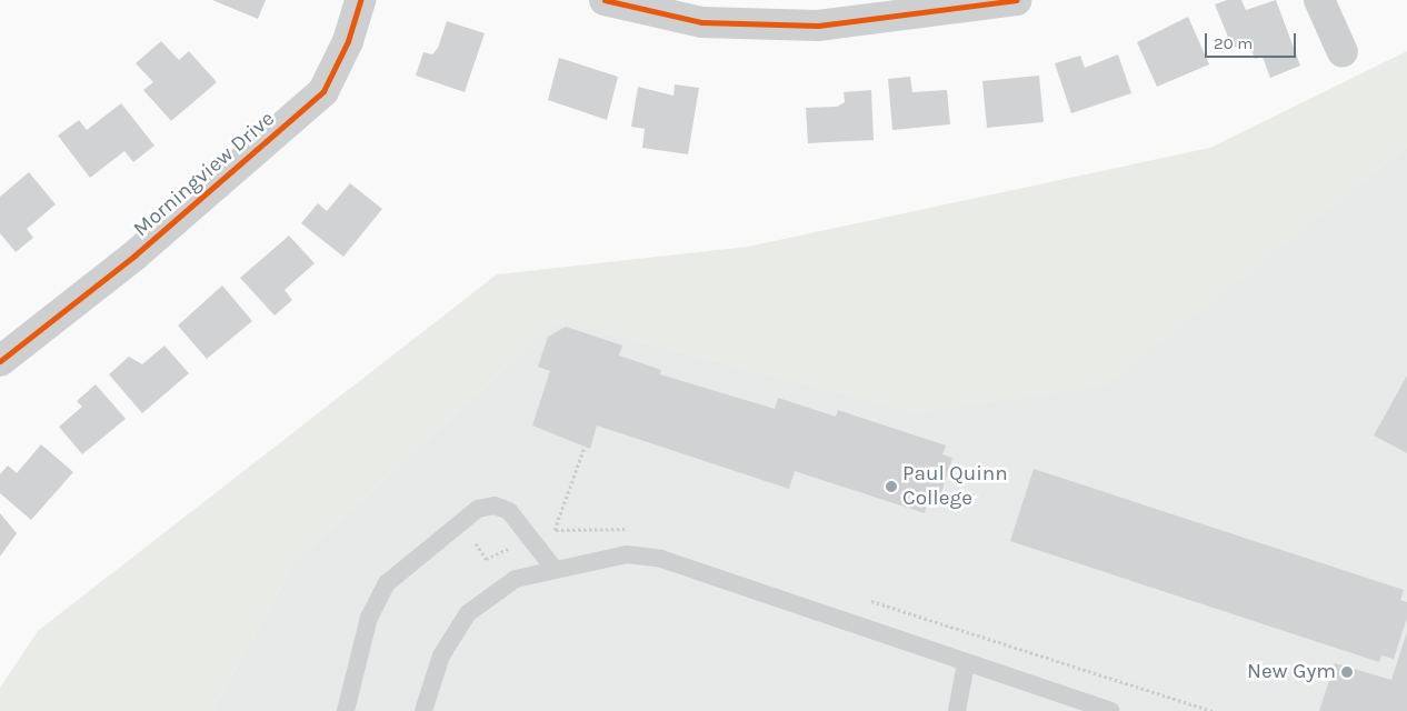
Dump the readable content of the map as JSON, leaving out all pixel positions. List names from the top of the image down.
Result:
{
  "streets": {
    "street": ["Morningview Drive"]
  },
  "places": ["Paul Quinn College", "New Gym"],
  "scale_bar": "20 m"
}
